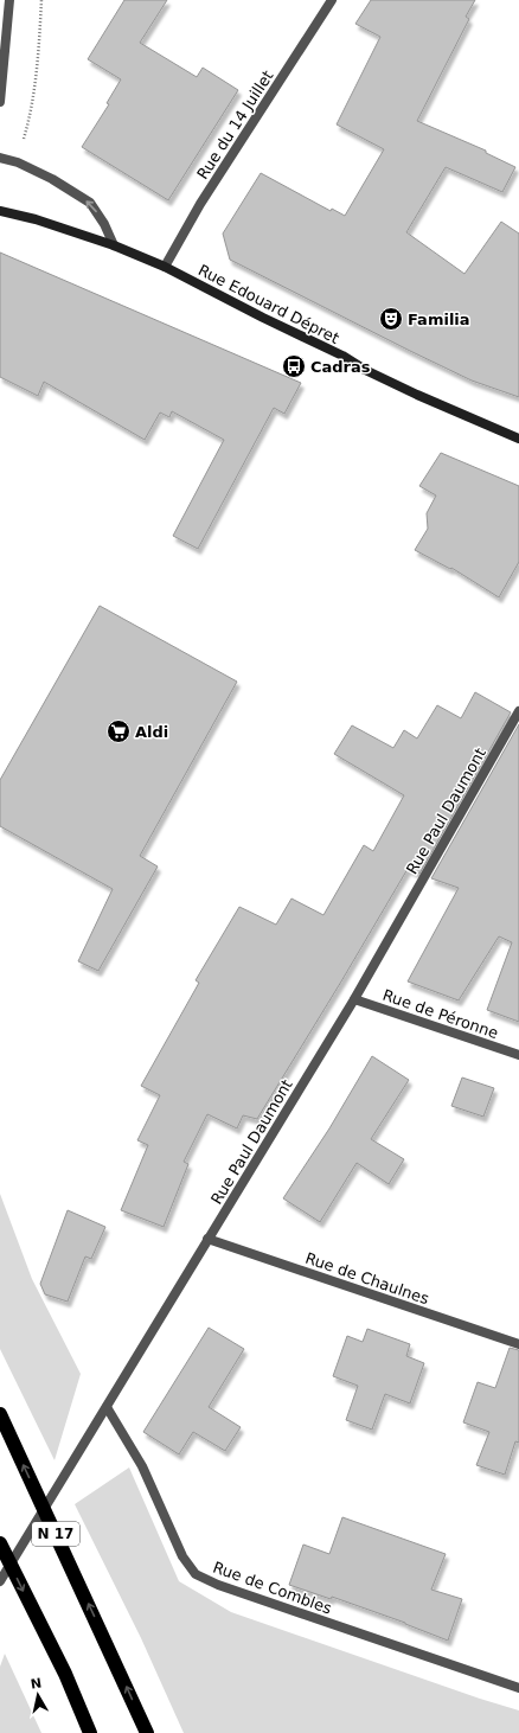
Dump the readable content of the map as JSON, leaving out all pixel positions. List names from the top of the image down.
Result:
{
  "streets": {
    "highway": ["N 17"],
    "street": [
      "Rue du 14 Juillet",
      "Rue Edouard Dépret",
      "Rue Paul Daumont",
      "Rue de Péronne",
      "Rue de Chaulnes",
      "Rue de Combles"
    ]
  },
  "crossings": [
    ["Rue du 14 Juillet", "Rue Edouard Dépret"],
    ["Rue Paul Daumont", "Rue de Péronne"],
    ["Rue Paul Daumont", "Rue de Chaulnes"],
    ["Rue Paul Daumont", "Rue de Combles"]
  ],
  "places": {
    "theatre": ["Familia"],
    "bus stop": ["Cadras"],
    "supermarket": ["Aldi"]
  },
  "north": "top"
}
